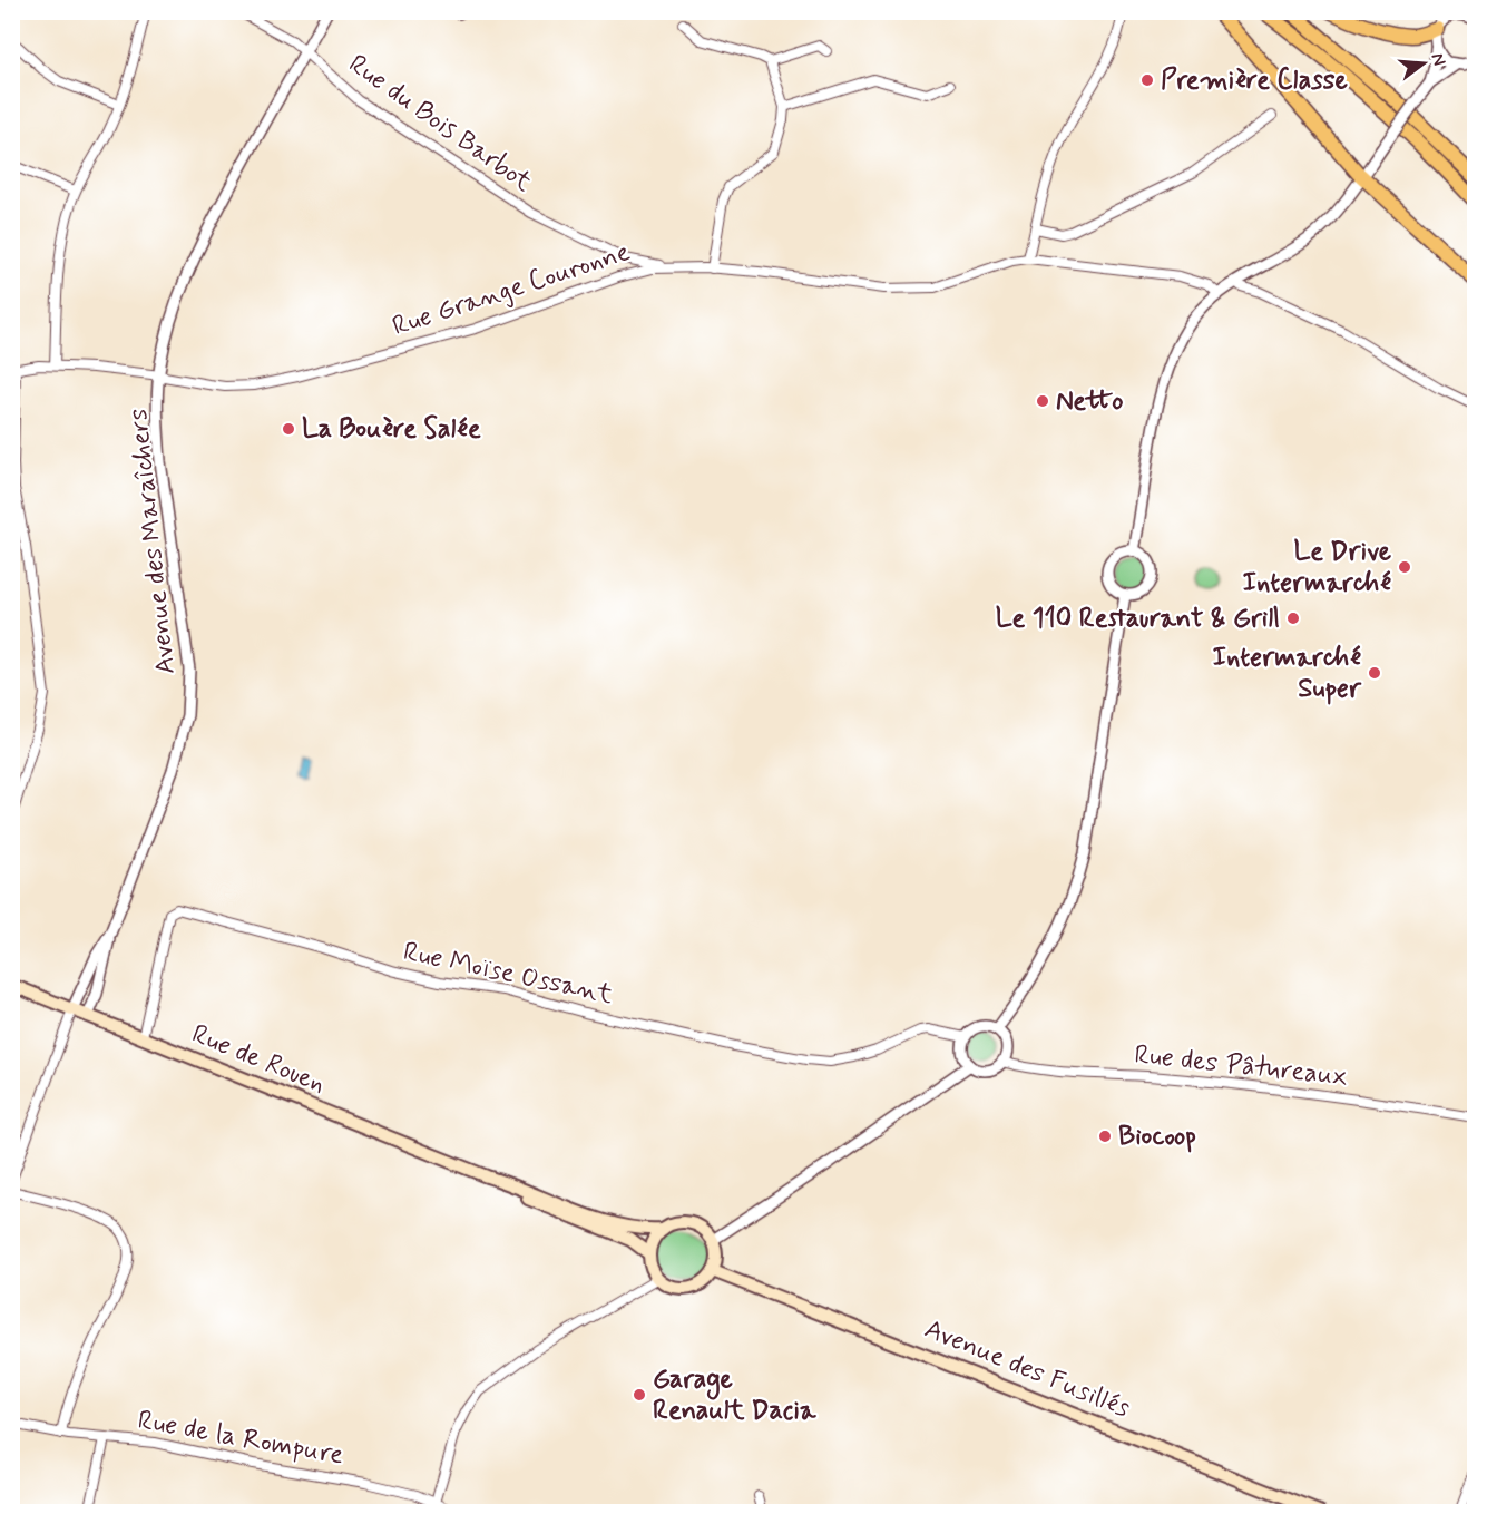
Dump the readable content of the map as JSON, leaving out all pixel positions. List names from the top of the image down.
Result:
{
  "streets": {
    "main road": ["Rue de Rouen", "Avenue des Fusillés"],
    "street": [
      "Rue du Bois Barbot",
      "Rue Grange Couronne",
      "Avenue des Maraîchers",
      "Rue Moïse Ossant",
      "Rue des Pâtureaux",
      "Rue de la Rompure"
    ]
  },
  "crossings": [
    ["Rue du Bois Barbot", "Rue Grange Couronne"],
    ["Rue du Bois Barbot", "Avenue des Maraîchers"],
    ["Rue Grange Couronne", "Avenue des Maraîchers"],
    ["Avenue des Maraîchers", "Rue de Rouen"],
    ["Rue Moïse Ossant", "Rue de Rouen"],
    ["Rue Moïse Ossant", "Rue des Pâtureaux"],
    ["Rue de Rouen", "Avenue des Fusillés"]
  ],
  "places": [
    "Première Classe",
    "Netto",
    "La Bouère Salée",
    "Le Drive Intermarché",
    "Le 110 Restaurant & Grill",
    "Intermarché Super",
    "Biocoop",
    "Garage Renault Dacia"
  ],
  "north": "right"
}
